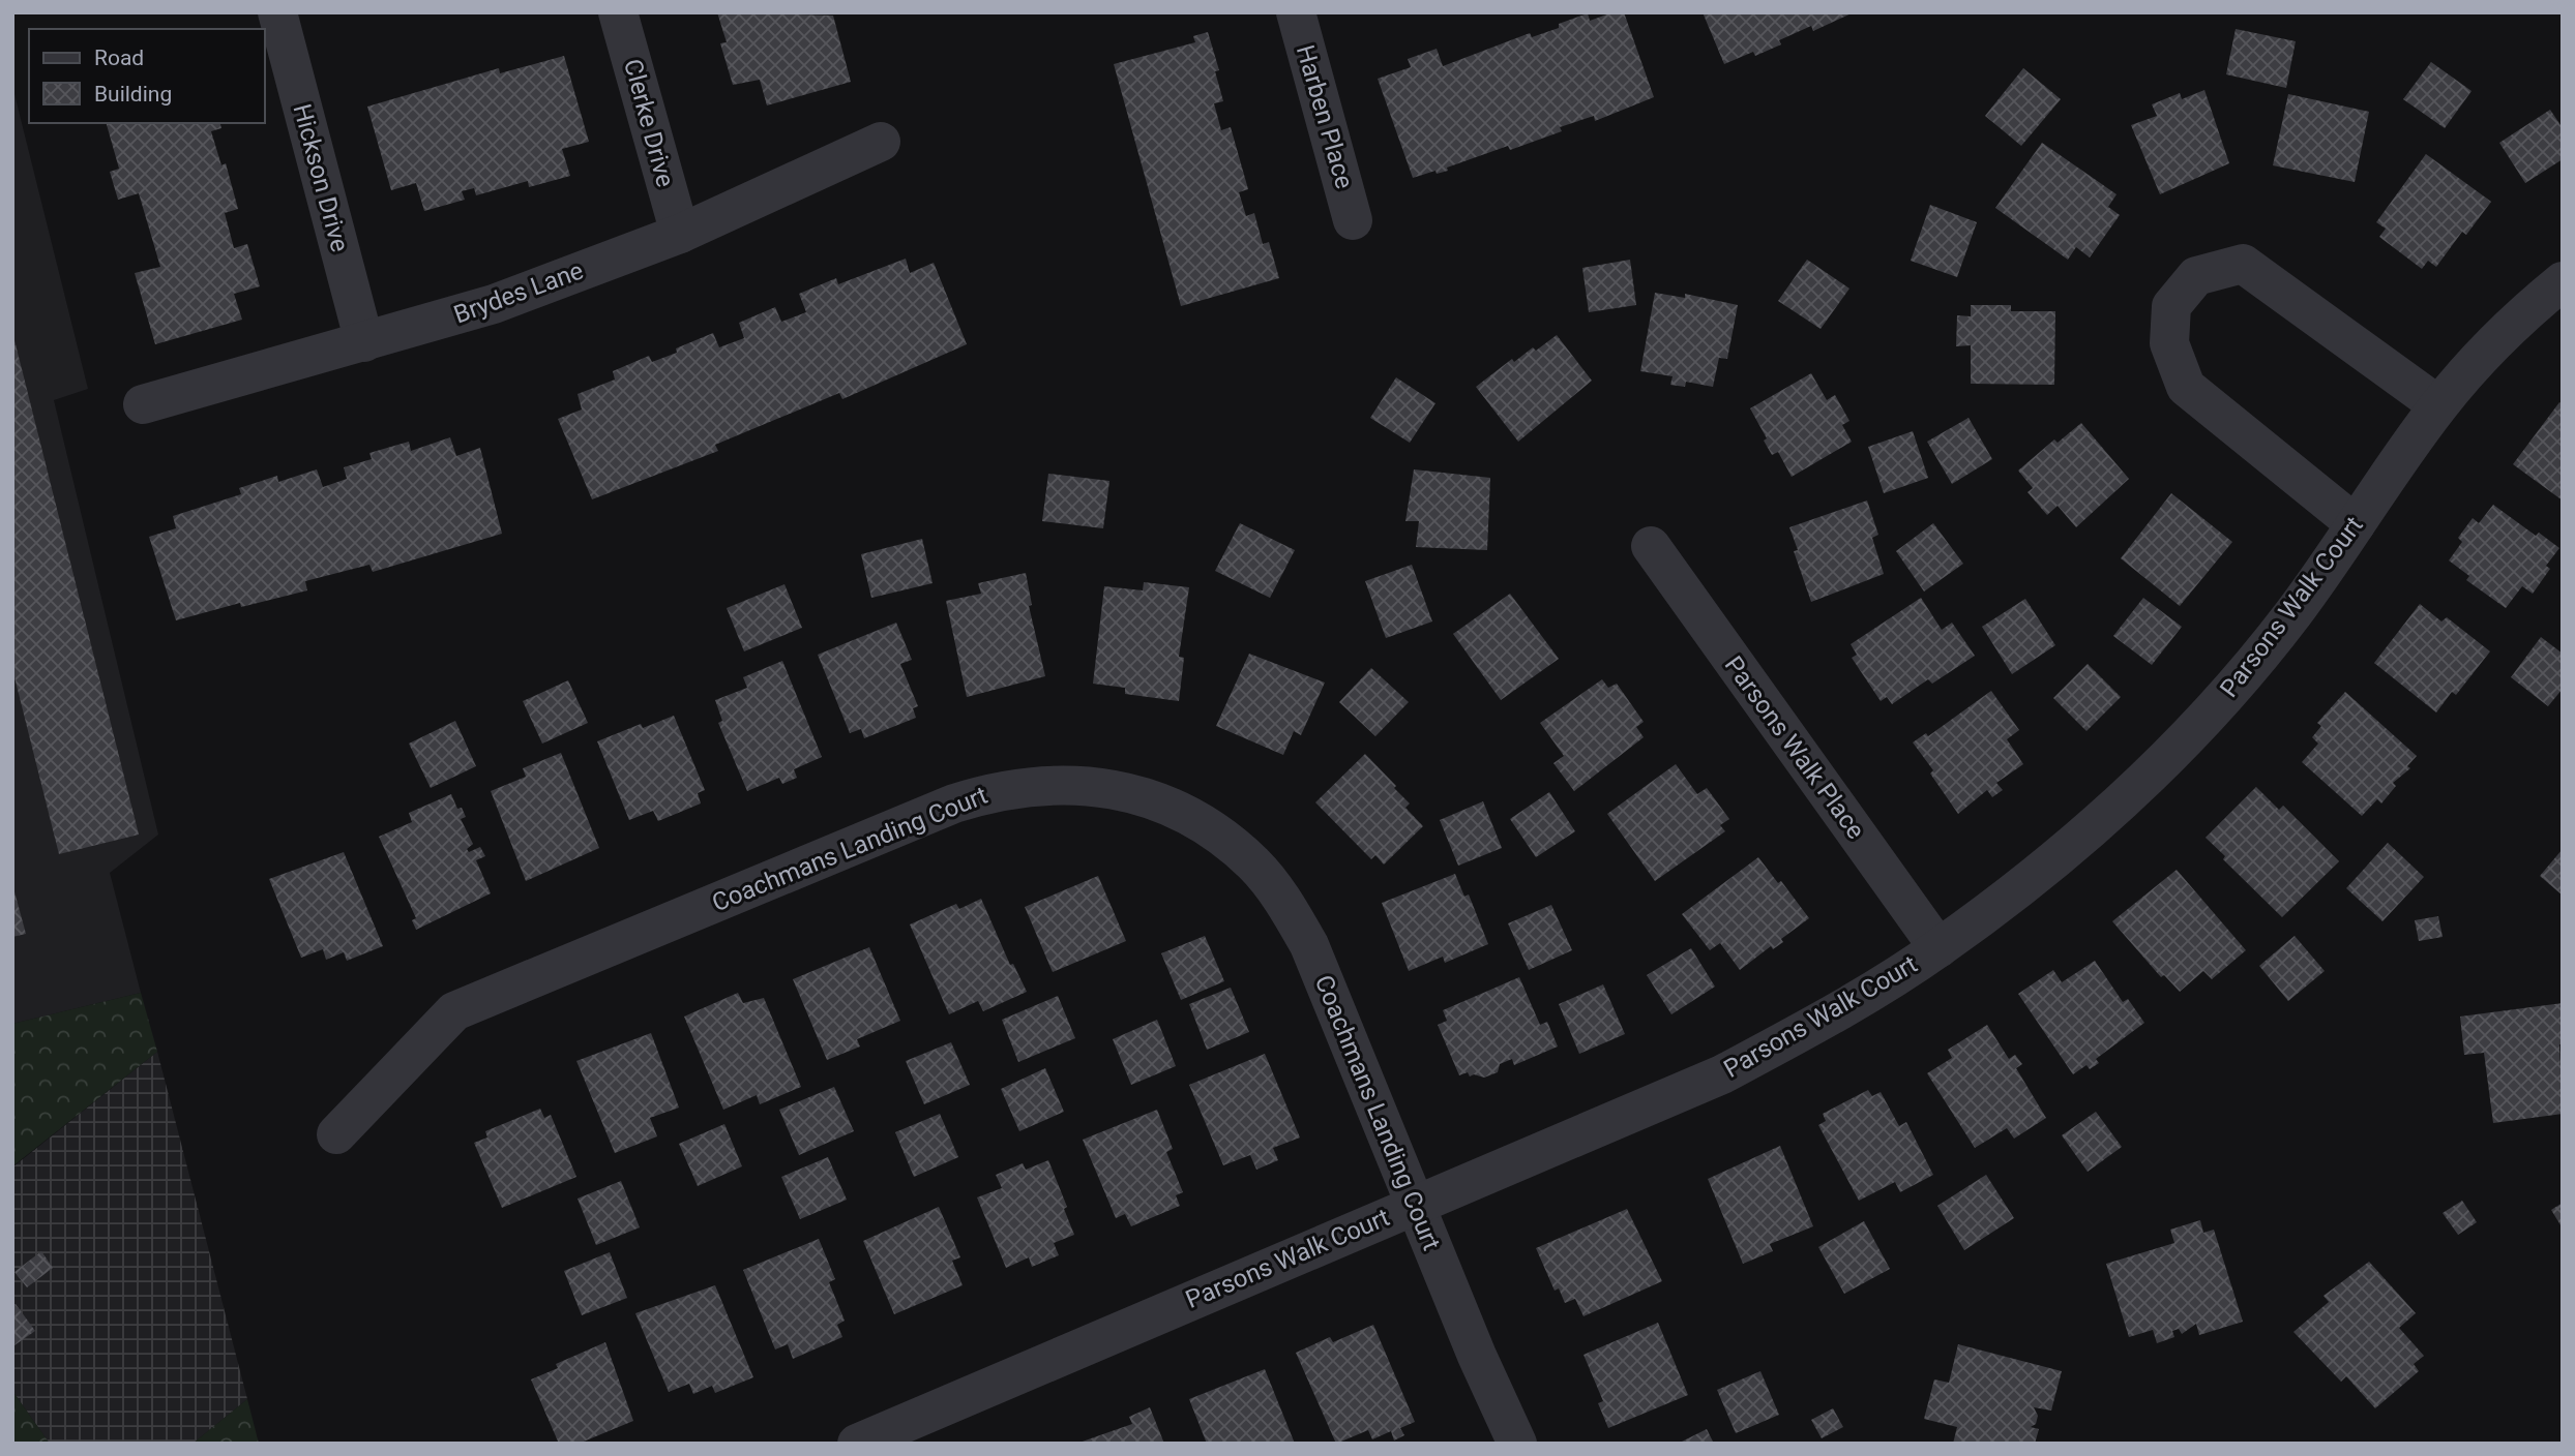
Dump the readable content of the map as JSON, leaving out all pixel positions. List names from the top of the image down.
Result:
{
  "streets": {
    "street": [
      "Harben Place",
      "Clerke Drive",
      "Hickson Drive",
      "Brydes Lane",
      "Parsons Walk Court",
      "Parsons Walk Place",
      "Coachmans Landing Court"
    ]
  },
  "crossings": [
    ["Clerke Drive", "Brydes Lane"],
    ["Hickson Drive", "Brydes Lane"],
    ["Parsons Walk Court", "Parsons Walk Place"],
    ["Parsons Walk Court", "Coachmans Landing Court"]
  ],
  "legend": ["Road", "Building"]
}
